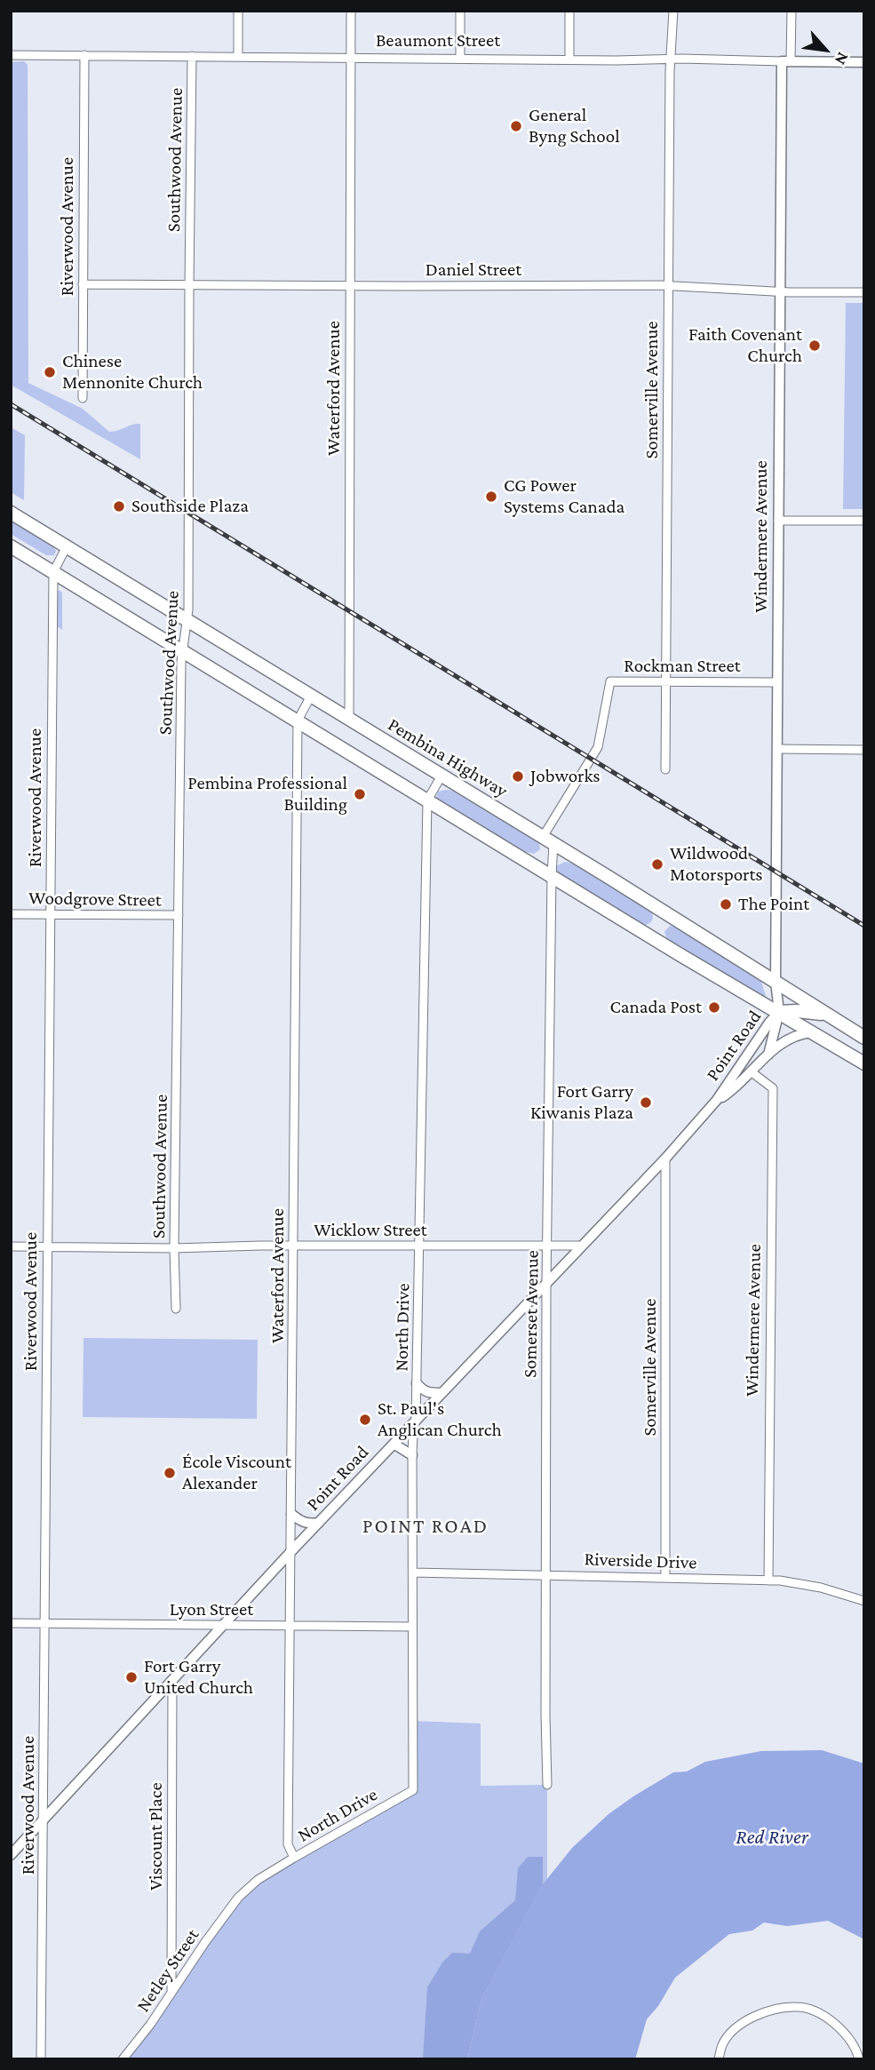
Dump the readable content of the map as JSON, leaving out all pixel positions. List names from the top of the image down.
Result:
{
  "streets": {
    "main road": ["Pembina Highway"],
    "street": [
      "Beaumont Street",
      "Southwood Avenue",
      "Riverwood Avenue",
      "Daniel Street",
      "Waterford Avenue",
      "Somerville Avenue",
      "Windermere Avenue",
      "Rockman Street",
      "Woodgrove Street",
      "Point Road",
      "Wicklow Street",
      "Somerset Avenue",
      "North Drive",
      "Riverside Drive",
      "Lyon Street",
      "Viscount Place",
      "Netley Street"
    ]
  },
  "crossings": [
    ["Beaumont Street", "Southwood Avenue"],
    ["Beaumont Street", "Riverwood Avenue"],
    ["Beaumont Street", "Waterford Avenue"],
    ["Beaumont Street", "Somerville Avenue"],
    ["Beaumont Street", "Windermere Avenue"],
    ["Southwood Avenue", "Daniel Street"],
    ["Southwood Avenue", "Pembina Highway"],
    ["Southwood Avenue", "Woodgrove Street"],
    ["Southwood Avenue", "Wicklow Street"],
    ["Riverwood Avenue", "Daniel Street"],
    ["Riverwood Avenue", "Pembina Highway"],
    ["Riverwood Avenue", "Woodgrove Street"],
    ["Riverwood Avenue", "Point Road"],
    ["Riverwood Avenue", "Wicklow Street"],
    ["Riverwood Avenue", "Lyon Street"],
    ["Daniel Street", "Waterford Avenue"],
    ["Daniel Street", "Somerville Avenue"],
    ["Daniel Street", "Windermere Avenue"],
    ["Waterford Avenue", "Pembina Highway"],
    ["Waterford Avenue", "Point Road"],
    ["Waterford Avenue", "Wicklow Street"],
    ["Waterford Avenue", "North Drive"],
    ["Waterford Avenue", "Lyon Street"],
    ["Somerville Avenue", "Rockman Street"],
    ["Somerville Avenue", "Point Road"],
    ["Somerville Avenue", "Riverside Drive"],
    ["Windermere Avenue", "Rockman Street"],
    ["Windermere Avenue", "Pembina Highway"],
    ["Windermere Avenue", "Point Road"],
    ["Windermere Avenue", "Riverside Drive"],
    ["Rockman Street", "Pembina Highway"],
    ["Rockman Street", "Somerset Avenue"],
    ["Pembina Highway", "Somerset Avenue"],
    ["Pembina Highway", "North Drive"],
    ["Point Road", "Wicklow Street"],
    ["Point Road", "Somerset Avenue"],
    ["Point Road", "North Drive"],
    ["Point Road", "Lyon Street"],
    ["Point Road", "Viscount Place"],
    ["Wicklow Street", "Somerset Avenue"],
    ["Wicklow Street", "North Drive"],
    ["Somerset Avenue", "Riverside Drive"],
    ["North Drive", "Riverside Drive"],
    ["North Drive", "Lyon Street"],
    ["North Drive", "Netley Street"],
    ["Viscount Place", "Netley Street"]
  ],
  "districts": ["POINT ROAD"],
  "water": ["Red River"],
  "places": [
    "General Byng School",
    "Faith Covenant Church",
    "Chinese Mennonite Church",
    "CG Power Systems Canada",
    "Southside Plaza",
    "Jobworks",
    "Pembina Professional Building",
    "Wildwood Motorsports",
    "The Point",
    "Canada Post",
    "Fort Garry Kiwanis Plaza",
    "St. Paul's Anglican Church",
    "École Viscount Alexander",
    "Fort Garry United Church"
  ],
  "north": "bottom right"
}
